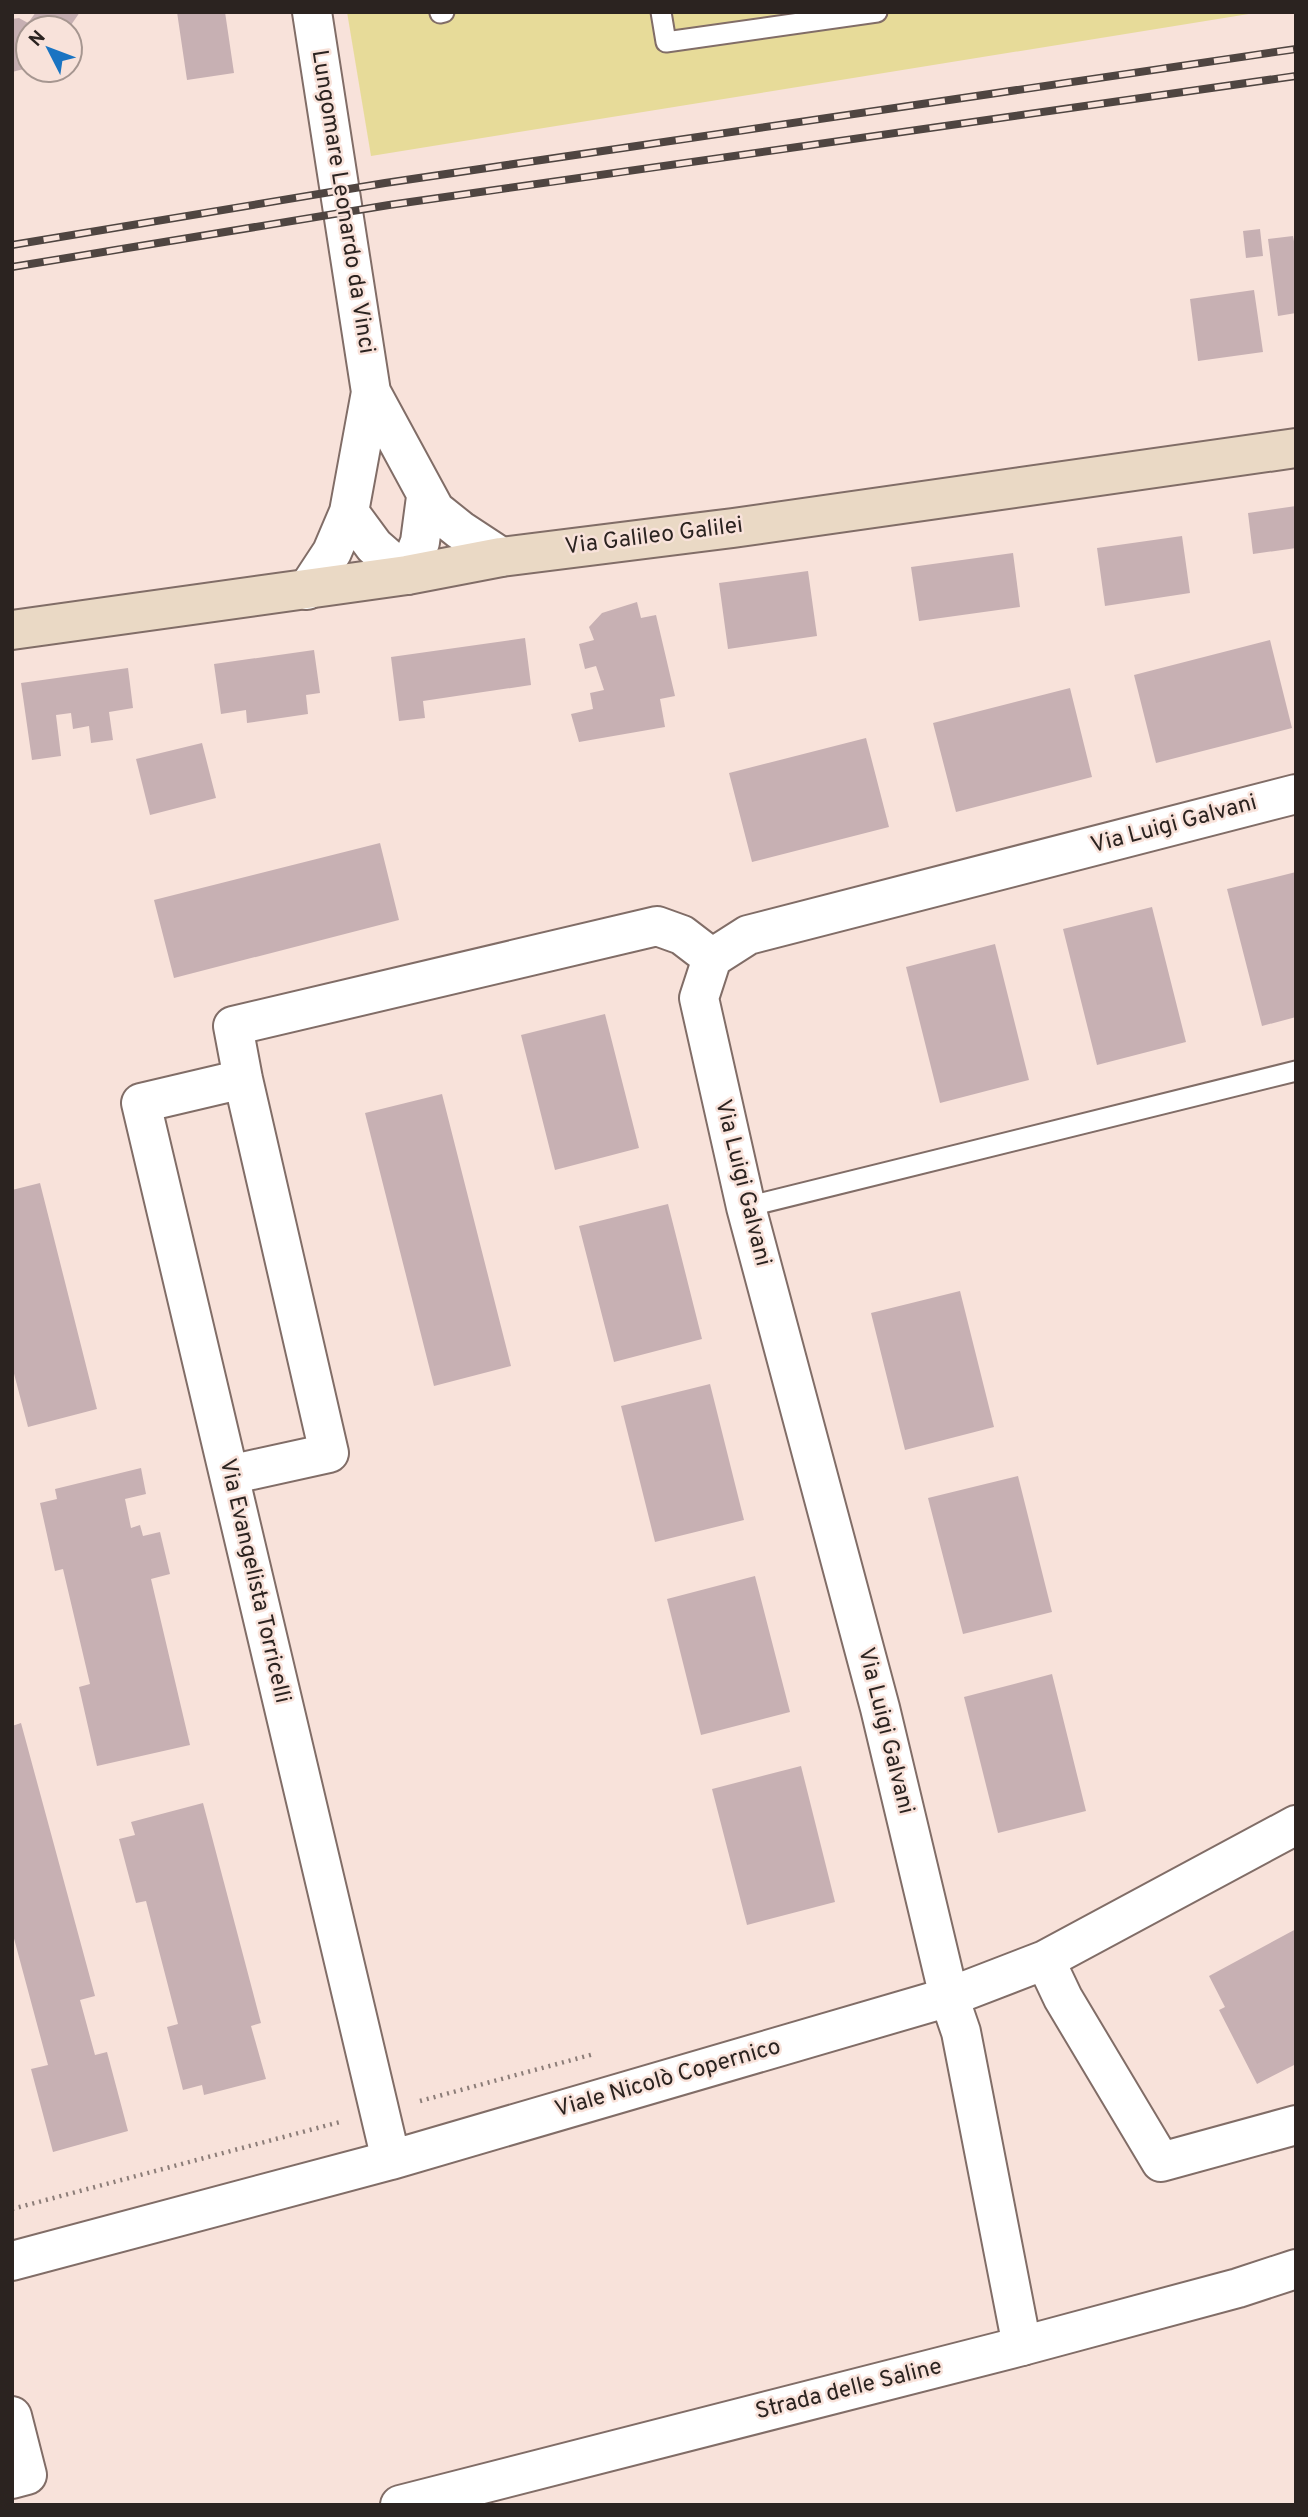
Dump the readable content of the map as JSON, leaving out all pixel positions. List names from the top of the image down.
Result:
{
  "streets": {
    "main road": ["Via Galileo Galilei"],
    "street": [
      "Lungomare Leonardo da Vinci",
      "Via Luigi Galvani",
      "Via Evangelista Torricelli",
      "Viale Nicolò Copernico",
      "Strada delle Saline"
    ]
  },
  "crossings": [
    ["Lungomare Leonardo da Vinci", "Via Galileo Galilei"],
    ["Via Luigi Galvani", "Viale Nicolò Copernico"],
    ["Via Luigi Galvani", "Strada delle Saline"],
    ["Via Evangelista Torricelli", "Viale Nicolò Copernico"]
  ],
  "north": "top left"
}
